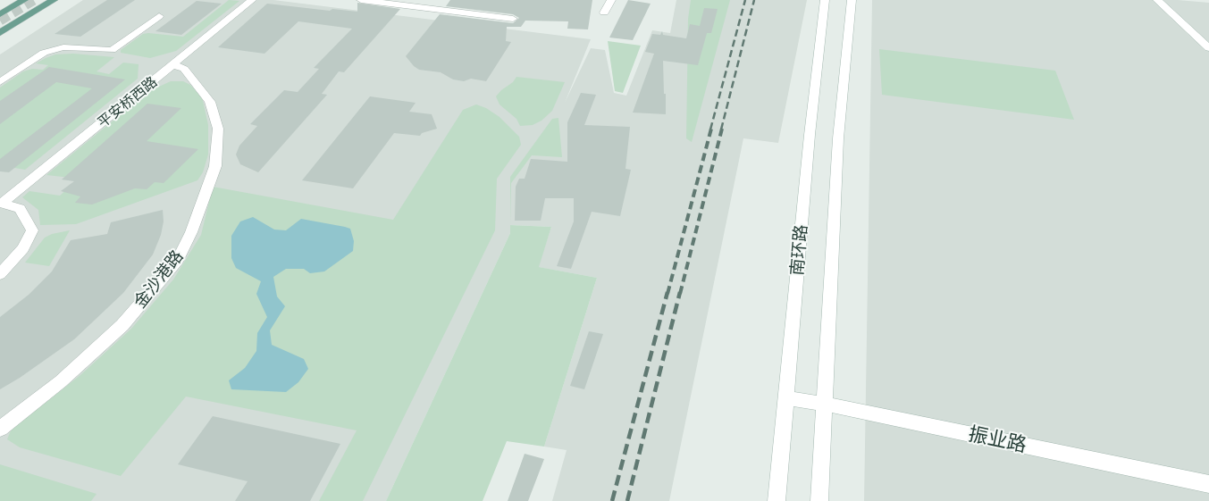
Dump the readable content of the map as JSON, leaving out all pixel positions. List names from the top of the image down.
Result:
{
  "streets": {
    "street": [
      "平安桥西路",
      "南环路",
      "金沙港路",
      "振业路"
    ]
  },
  "crossings": [
    ["平安桥西路", "金沙港路"],
    ["南环路", "振业路"]
  ]
}
